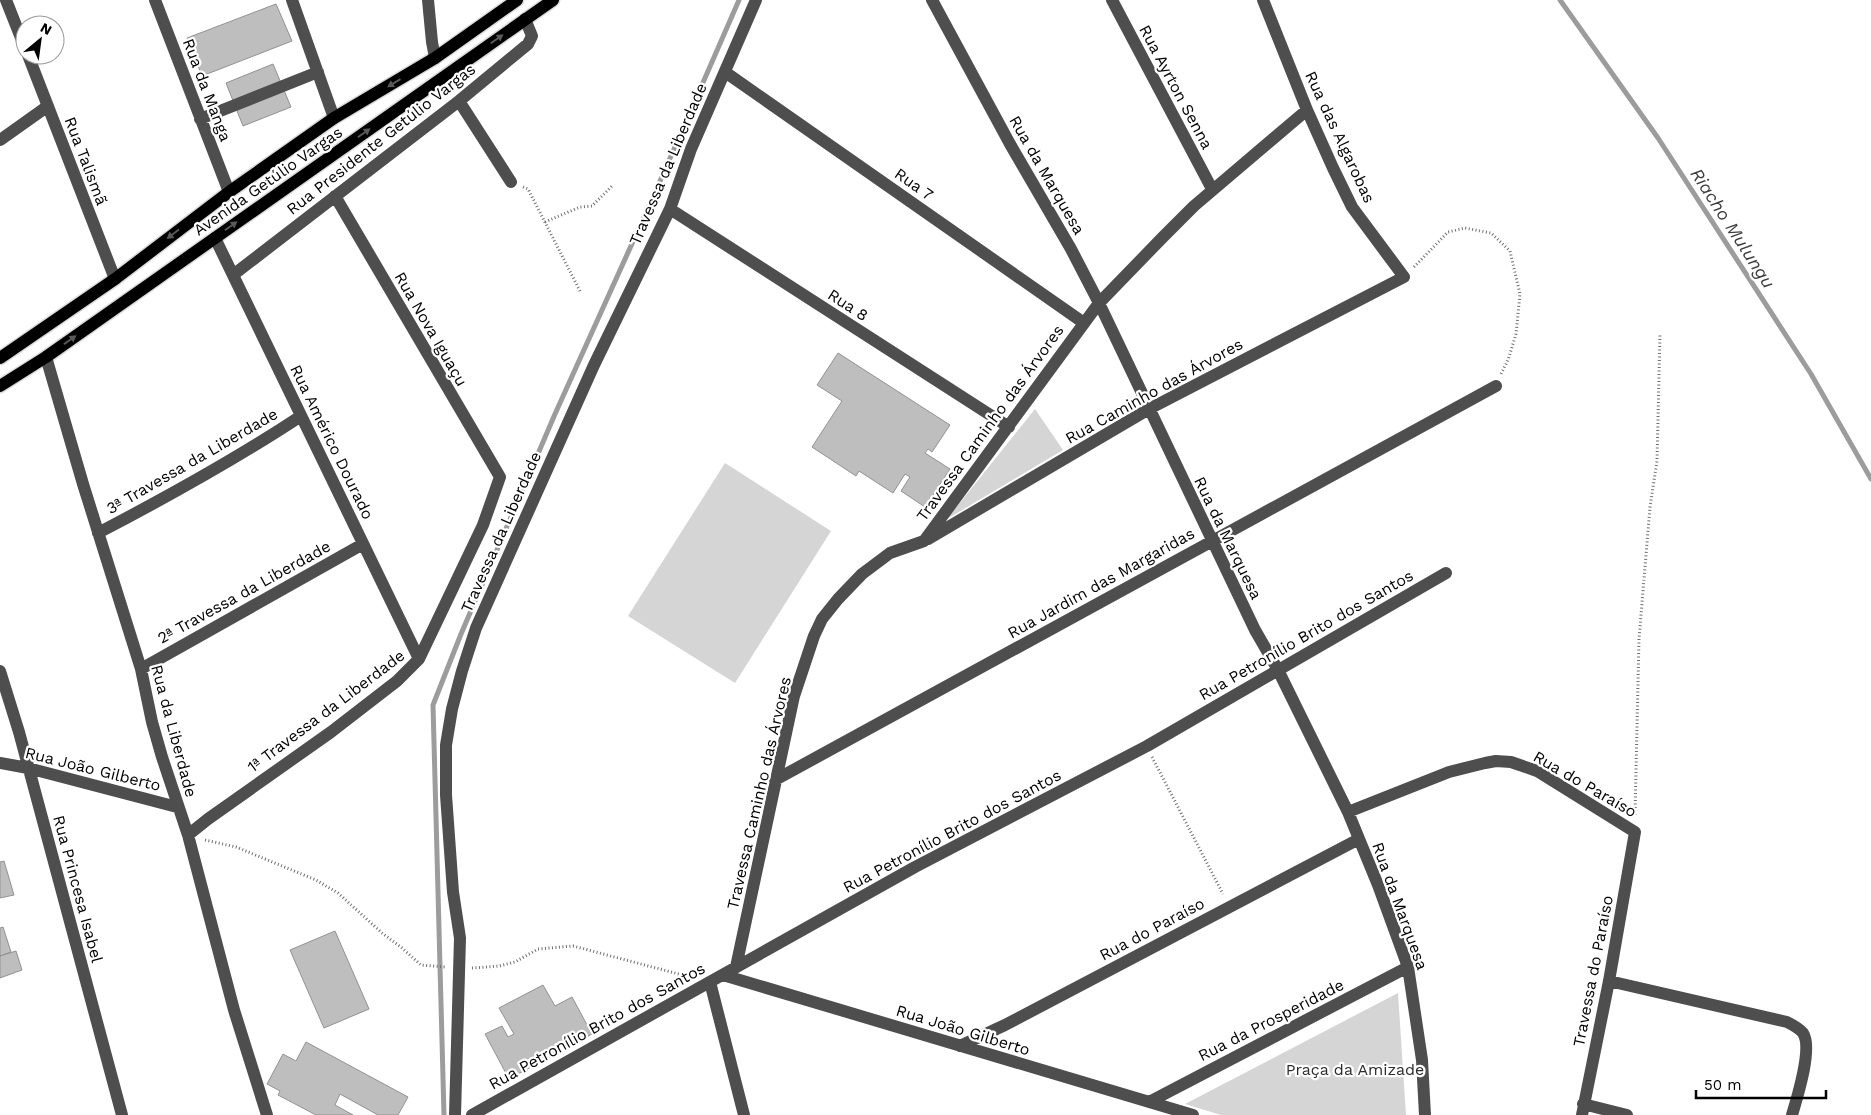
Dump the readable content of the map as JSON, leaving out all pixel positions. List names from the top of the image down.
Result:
{
  "streets": {
    "main road": ["Avenida Getúlio Vargas"],
    "street": [
      "Rua Ayrton Senna",
      "Rua da Manga",
      "Rua das Algarobas",
      "Rua Presidente Getúlio Vargas",
      "Rua Talismã",
      "Travessa da Liberdade",
      "Rua da Marquesa",
      "Rua 7",
      "Rua 8",
      "Rua Nova Iguaçu",
      "Rua Caminho das Árvores",
      "Travessa Caminho das Árvores",
      "Rua Américo Dourado",
      "3ª Travessa da Liberdade",
      "Rua Jardim das Margaridas",
      "2ª Travessa da Liberdade",
      "Rua Petronílio Brito dos Santos",
      "1ª Travessa da Liberdade",
      "Rua da Liberdade",
      "Rua João Gilberto",
      "Rua do Paraíso",
      "Rua Princesa Isabel",
      "Travessa do Paraíso",
      "Rua da Prosperidade"
    ]
  },
  "crossings": [
    ["Rua Ayrton Senna", "Travessa Caminho das Árvores"],
    ["Rua da Manga", "Avenida Getúlio Vargas"],
    ["Rua das Algarobas", "Rua Caminho das Árvores"],
    ["Rua das Algarobas", "Travessa Caminho das Árvores"],
    ["Rua Presidente Getúlio Vargas", "Avenida Getúlio Vargas"],
    ["Rua Presidente Getúlio Vargas", "Rua Nova Iguaçu"],
    ["Rua Presidente Getúlio Vargas", "Rua Américo Dourado"],
    ["Rua Talismã", "Avenida Getúlio Vargas"],
    ["Travessa da Liberdade", "Rua 7"],
    ["Travessa da Liberdade", "Rua 8"],
    ["Rua da Marquesa", "Rua Caminho das Árvores"],
    ["Rua da Marquesa", "Travessa Caminho das Árvores"],
    ["Rua da Marquesa", "Rua Jardim das Margaridas"],
    ["Rua da Marquesa", "Rua Petronílio Brito dos Santos"],
    ["Rua da Marquesa", "Rua do Paraíso"],
    ["Rua da Marquesa", "Rua da Prosperidade"],
    ["Avenida Getúlio Vargas", "Rua Américo Dourado"],
    ["Avenida Getúlio Vargas", "Rua da Liberdade"],
    ["Rua 7", "Travessa Caminho das Árvores"],
    ["Rua 8", "Travessa Caminho das Árvores"],
    ["Rua Nova Iguaçu", "1ª Travessa da Liberdade"],
    ["Rua Caminho das Árvores", "Travessa Caminho das Árvores"],
    ["Travessa Caminho das Árvores", "Rua Jardim das Margaridas"],
    ["Travessa Caminho das Árvores", "Rua Petronílio Brito dos Santos"],
    ["Rua Américo Dourado", "3ª Travessa da Liberdade"],
    ["Rua Américo Dourado", "2ª Travessa da Liberdade"],
    ["Rua Américo Dourado", "1ª Travessa da Liberdade"],
    ["3ª Travessa da Liberdade", "Rua da Liberdade"],
    ["2ª Travessa da Liberdade", "Rua da Liberdade"],
    ["Rua Petronílio Brito dos Santos", "Rua João Gilberto"],
    ["1ª Travessa da Liberdade", "Rua da Liberdade"],
    ["Rua da Liberdade", "Rua João Gilberto"],
    ["Rua João Gilberto", "Rua do Paraíso"],
    ["Rua João Gilberto", "Rua Princesa Isabel"],
    ["Rua João Gilberto", "Rua da Prosperidade"],
    ["Rua do Paraíso", "Travessa do Paraíso"]
  ],
  "water": ["Riacho Mulungu"],
  "parks": ["Praça da Amizade"],
  "scale_bar": "50 m",
  "north": "top right"
}
